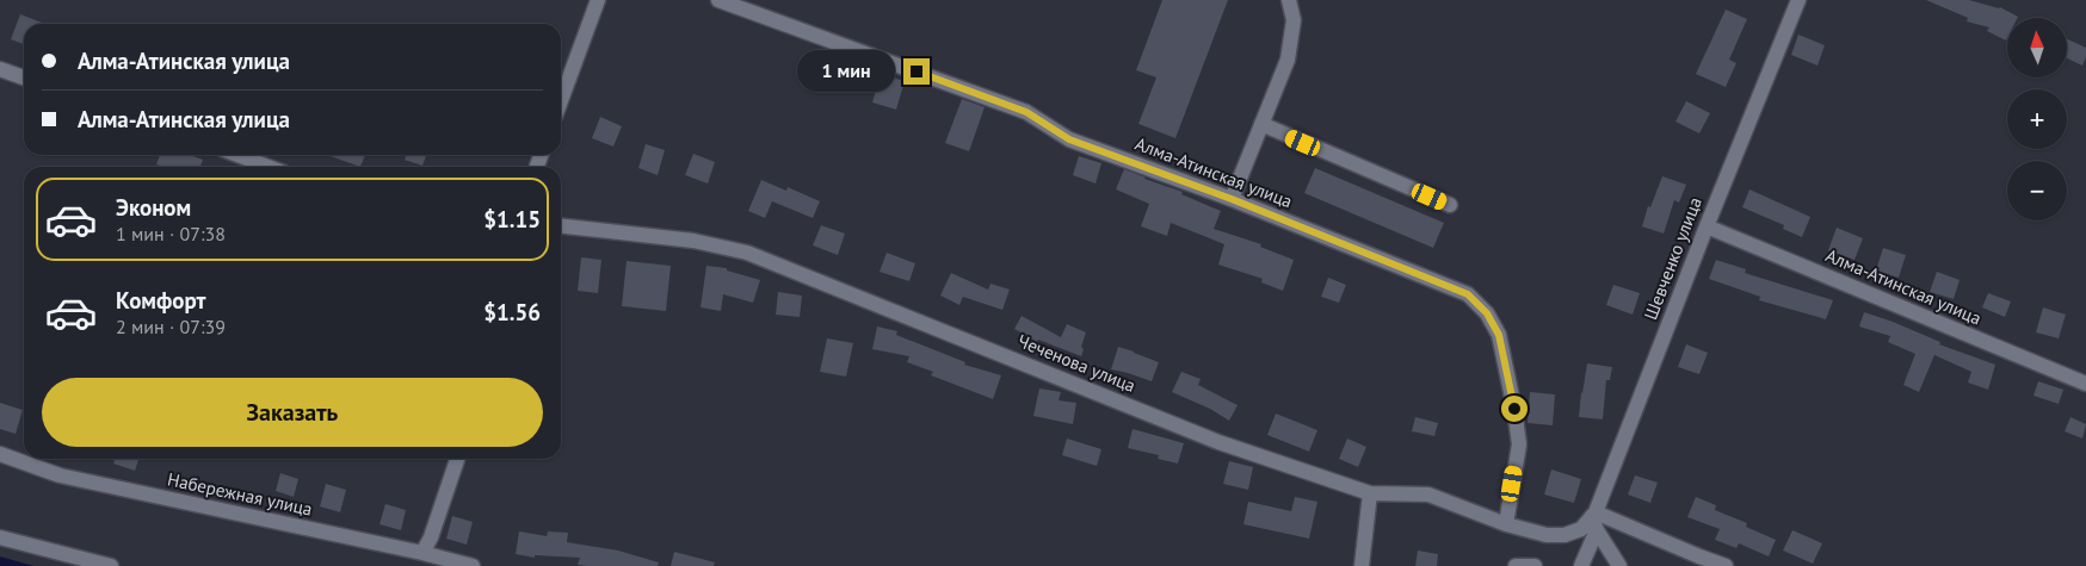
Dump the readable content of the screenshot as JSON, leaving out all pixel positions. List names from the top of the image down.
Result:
{
  "streets": {
    "street": [
      "Алма-Атинская улица",
      "Шевченко улица",
      "Чеченова улица",
      "Набережная улица"
    ]
  },
  "crossings": [
    ["Алма-Атинская улица", "Шевченко улица"],
    ["Алма-Атинская улица", "Чеченова улица"],
    ["Шевченко улица", "Чеченова улица"]
  ],
  "north": "top",
  "page": {
    "map_buttons": ["+", "−"],
    "banner": ["Алма-Атинская улица", "Алма-Атинская улица"],
    "bubble": "1 мин",
    "list": [
      {
        "name": "Эконом",
        "note": "1 мин · 07:38",
        "value": "$1.15"
      },
      {
        "name": "Комфорт",
        "note": "2 мин · 07:39",
        "value": "$1.56"
      }
    ],
    "buttons": "Заказать"
  }
}
